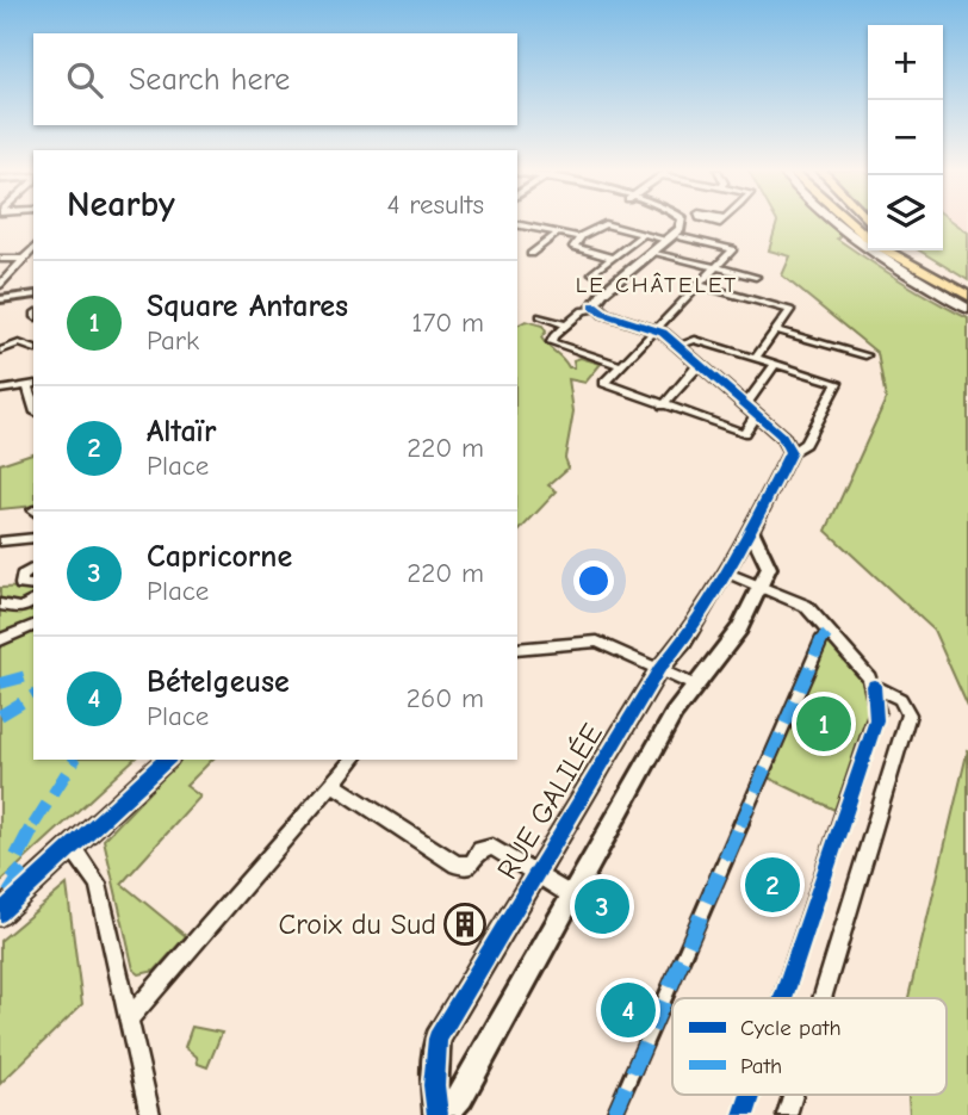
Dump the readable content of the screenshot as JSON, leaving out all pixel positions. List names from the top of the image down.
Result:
{
  "streets": {
    "street": ["RUE GALILÉE"]
  },
  "districts": ["LE CHÂTELET"],
  "places": {
    "building": ["Croix du Sud"]
  },
  "legend": ["Cycle path", "Path"],
  "page": {
    "map_buttons": ["+", "−"],
    "search": "Search here",
    "heading": ["Nearby", "4 results"],
    "list": [
      {
        "mark": "1",
        "name": "Square Antares",
        "note": "Park",
        "value": "170 m"
      },
      {
        "mark": "2",
        "name": "Altaïr",
        "note": "Place",
        "value": "220 m"
      },
      {
        "mark": "3",
        "name": "Capricorne",
        "note": "Place",
        "value": "220 m"
      },
      {
        "mark": "4",
        "name": "Bételgeuse",
        "note": "Place",
        "value": "260 m"
      }
    ],
    "pins": [
      "1",
      "2",
      "3",
      "4"
    ]
  }
}
